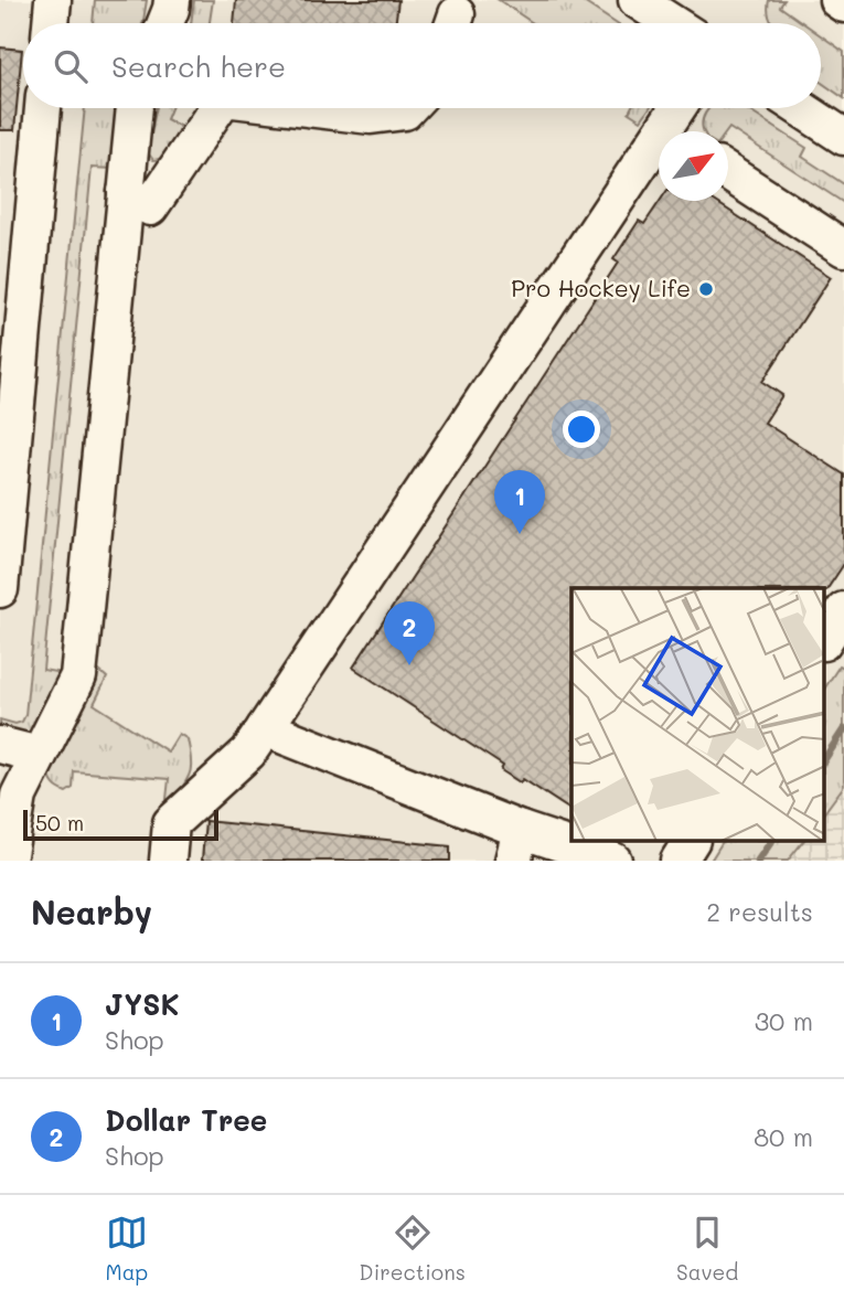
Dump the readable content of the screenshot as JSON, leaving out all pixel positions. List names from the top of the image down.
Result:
{
  "places": ["Pro Hockey Life"],
  "scale_bar": "50 m",
  "north": "top right",
  "page": {
    "search": "Search here",
    "pins": ["1", "2"],
    "scale": "50 m",
    "heading": ["Nearby", "2 results"],
    "list": [
      {
        "mark": "1",
        "name": "JYSK",
        "note": "Shop",
        "value": "30 m"
      },
      {
        "mark": "2",
        "name": "Dollar Tree",
        "note": "Shop",
        "value": "80 m"
      }
    ],
    "nav": ["Map", "Directions", "Saved"]
  }
}
